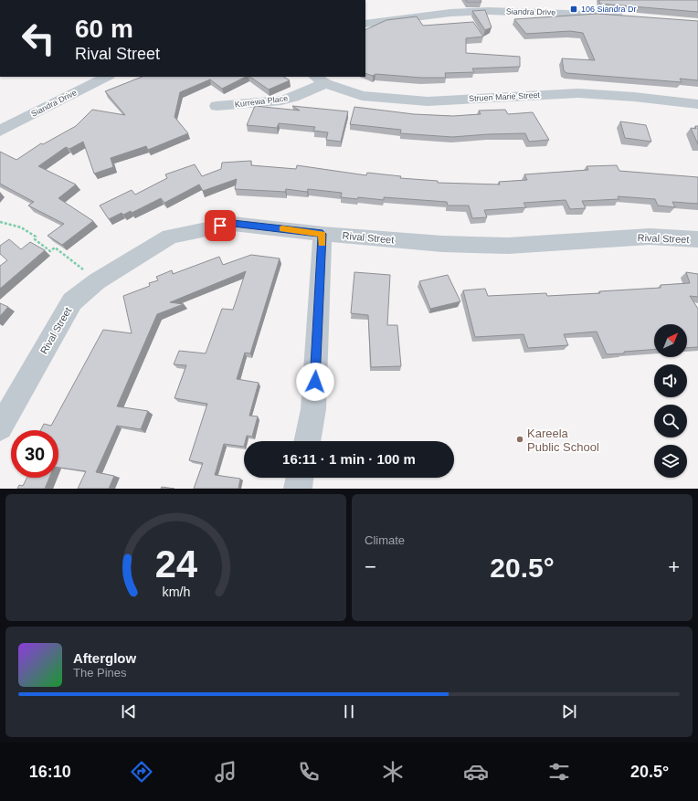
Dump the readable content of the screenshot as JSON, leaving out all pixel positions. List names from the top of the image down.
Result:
{
  "streets": {
    "street": [
      "Siandra Drive",
      "Struen Marie Street",
      "Kurrewa Place",
      "Rival Street"
    ]
  },
  "crossings": [
    ["Struen Marie Street", "Kurrewa Place"]
  ],
  "places": {
    "transit": ["106 Siandra Dr"],
    "other": ["Kareela Public School"]
  },
  "north": "top right",
  "page": {
    "turn": ["60 m", "Rival Street"],
    "limit": "30",
    "trip": "16:11 · 1 min · 100 m",
    "tile": "Climate",
    "heat": ["−", "20.5°", "+"],
    "song": ["Afterglow", "The Pines"],
    "tabs": ["16:10", "20.5°"],
    "gauge": ["24", "km/h"]
  }
}
